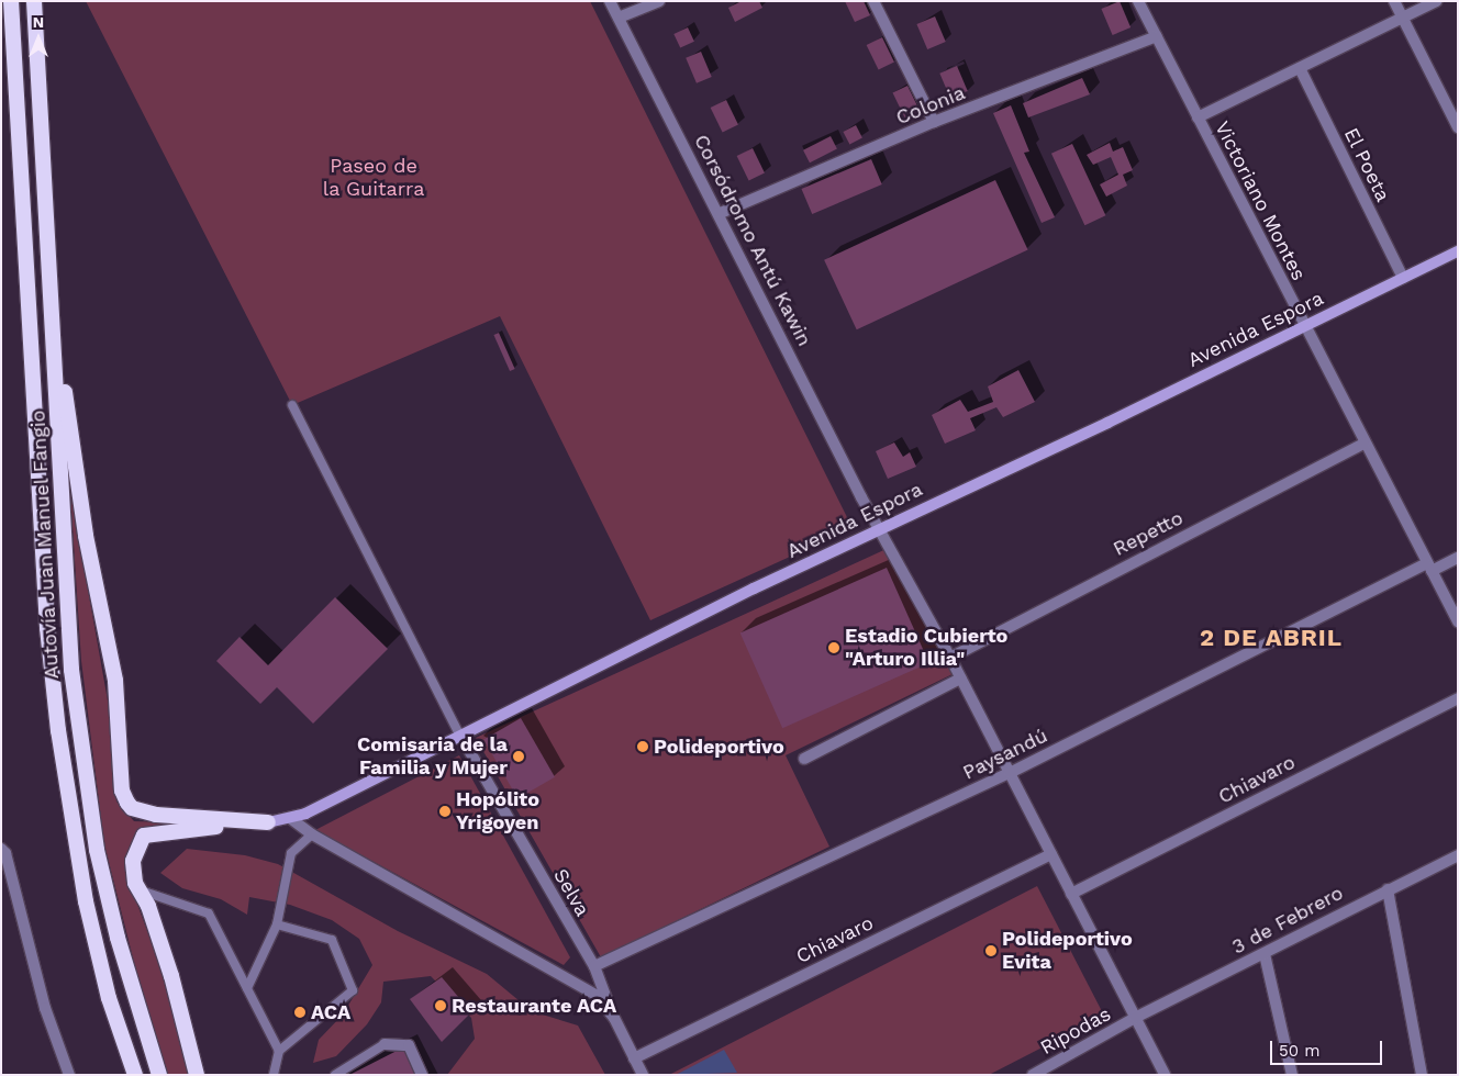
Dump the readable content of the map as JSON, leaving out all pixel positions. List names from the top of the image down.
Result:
{
  "streets": {
    "highway": ["Autovía Juan Manuel Fangio"],
    "main road": ["Avenida Espora"],
    "street": [
      "Colonia",
      "El Poeta",
      "Victoriano Montes",
      "Corsódromo Antú Kawin",
      "Repetto",
      "Paysandú",
      "Chiavaro",
      "Selva",
      "3 de Febrero",
      "Ripodas"
    ]
  },
  "crossings": [
    ["Colonia", "Victoriano Montes"],
    ["Colonia", "Corsódromo Antú Kawin"],
    ["El Poeta", "Avenida Espora"],
    ["Victoriano Montes", "Avenida Espora"],
    ["Victoriano Montes", "Repetto"],
    ["Victoriano Montes", "Paysandú"],
    ["Corsódromo Antú Kawin", "Avenida Espora"],
    ["Corsódromo Antú Kawin", "Repetto"],
    ["Corsódromo Antú Kawin", "Paysandú"],
    ["Corsódromo Antú Kawin", "Chiavaro"],
    ["Corsódromo Antú Kawin", "3 de Febrero"],
    ["Corsódromo Antú Kawin", "Ripodas"],
    ["Avenida Espora", "Selva"],
    ["Paysandú", "Selva"],
    ["Chiavaro", "Selva"],
    ["3 de Febrero", "Ripodas"]
  ],
  "districts": ["2 DE ABRIL"],
  "parks": ["Paseo de la Guitarra"],
  "places": [
    "Estadio Cubierto \"Arturo Illia\"",
    "Polideportivo",
    "Comisaria de la Familia y Mujer",
    "Hopólito Yrigoyen",
    "Polideportivo Evita",
    "Restaurante ACA",
    "ACA"
  ],
  "scale_bar": "50 m",
  "north": "top"
}
